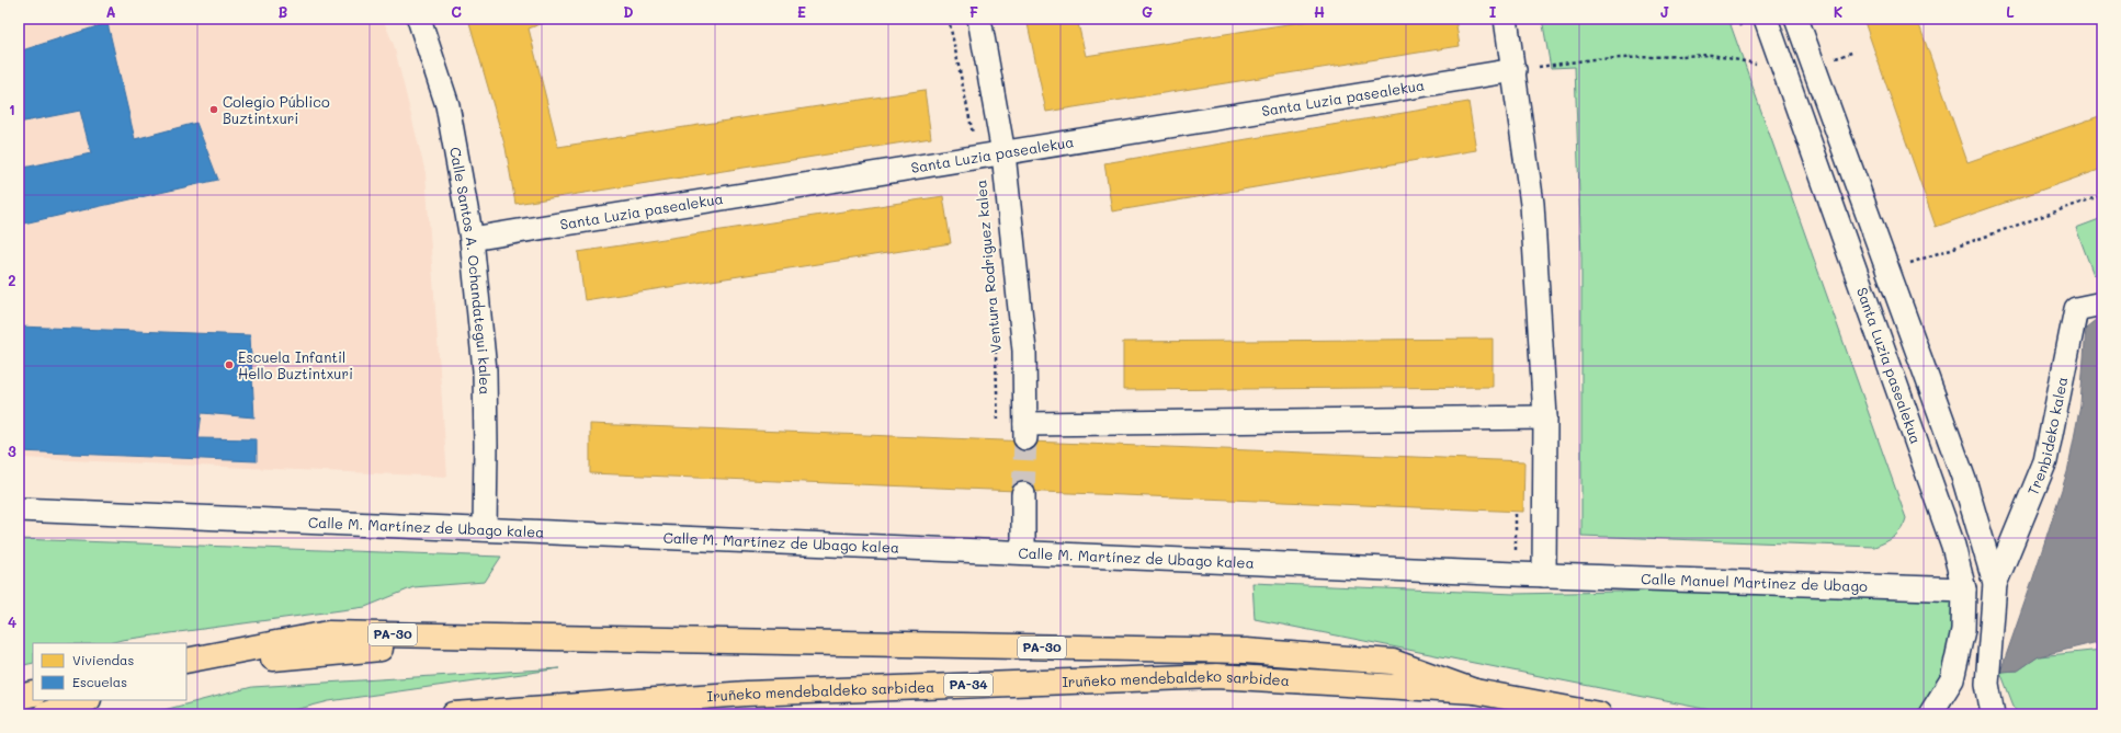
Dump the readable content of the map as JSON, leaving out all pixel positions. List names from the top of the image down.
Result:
{
  "streets": {
    "highway": ["PA-30", "Iruñeko mendebaldeko sarbidea", "PA-34"],
    "street": [
      "Santa Luzia pasealekua",
      "Ventura Rodriguez kalea",
      "Calle Santos A. Ochandategui kalea",
      "Trenbideko kalea",
      "Calle M. Martínez de Ubago kalea",
      "Calle Manuel Martinez de Ubago"
    ]
  },
  "crossings": [
    ["Santa Luzia pasealekua", "Ventura Rodriguez kalea"],
    ["Santa Luzia pasealekua", "Calle Santos A. Ochandategui kalea"],
    ["Santa Luzia pasealekua", "Calle Manuel Martinez de Ubago"],
    ["Calle Santos A. Ochandategui kalea", "Calle M. Martínez de Ubago kalea"],
    ["Calle M. Martínez de Ubago kalea", "Calle Manuel Martinez de Ubago"],
    ["PA-30", "Iruñeko mendebaldeko sarbidea"]
  ],
  "places": ["Colegio Público Buztintxuri", "Escuela Infantil Hello Buztintxuri"],
  "legend": ["Viviendas", "Escuelas"],
  "grid": {
    "columns": [
      "A",
      "B",
      "C",
      "D",
      "E",
      "F",
      "G",
      "H",
      "I",
      "J",
      "K",
      "L"
    ],
    "rows": [
      "1",
      "2",
      "3",
      "4"
    ]
  }
}
